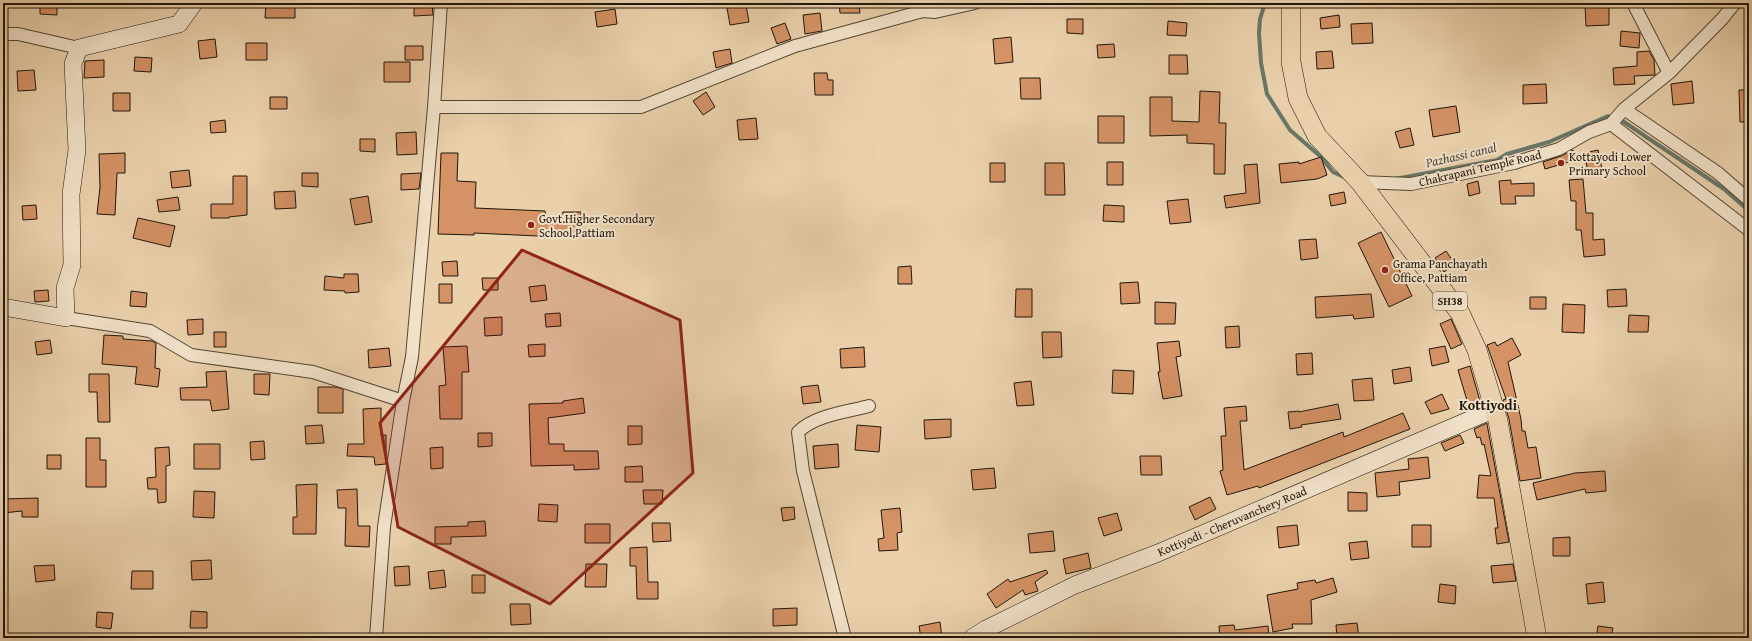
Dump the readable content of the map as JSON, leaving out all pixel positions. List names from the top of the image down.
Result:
{
  "streets": {
    "main road": ["SH38", "Kottiyodi - Cheruvanchery Road"],
    "street": ["Chakrapani Temple Road"]
  },
  "crossings": [
    ["Chakrapani Temple Road", "SH38"],
    ["SH38", "Kottiyodi - Cheruvanchery Road"]
  ],
  "districts": ["Kottiyodi"],
  "water": ["Pazhassi canal"],
  "places": ["Kottayodi Lower Primary School", "Govt.Higher Secondary School,Pattiam", "Grama Panchayath Office, Pattiam"]
}
